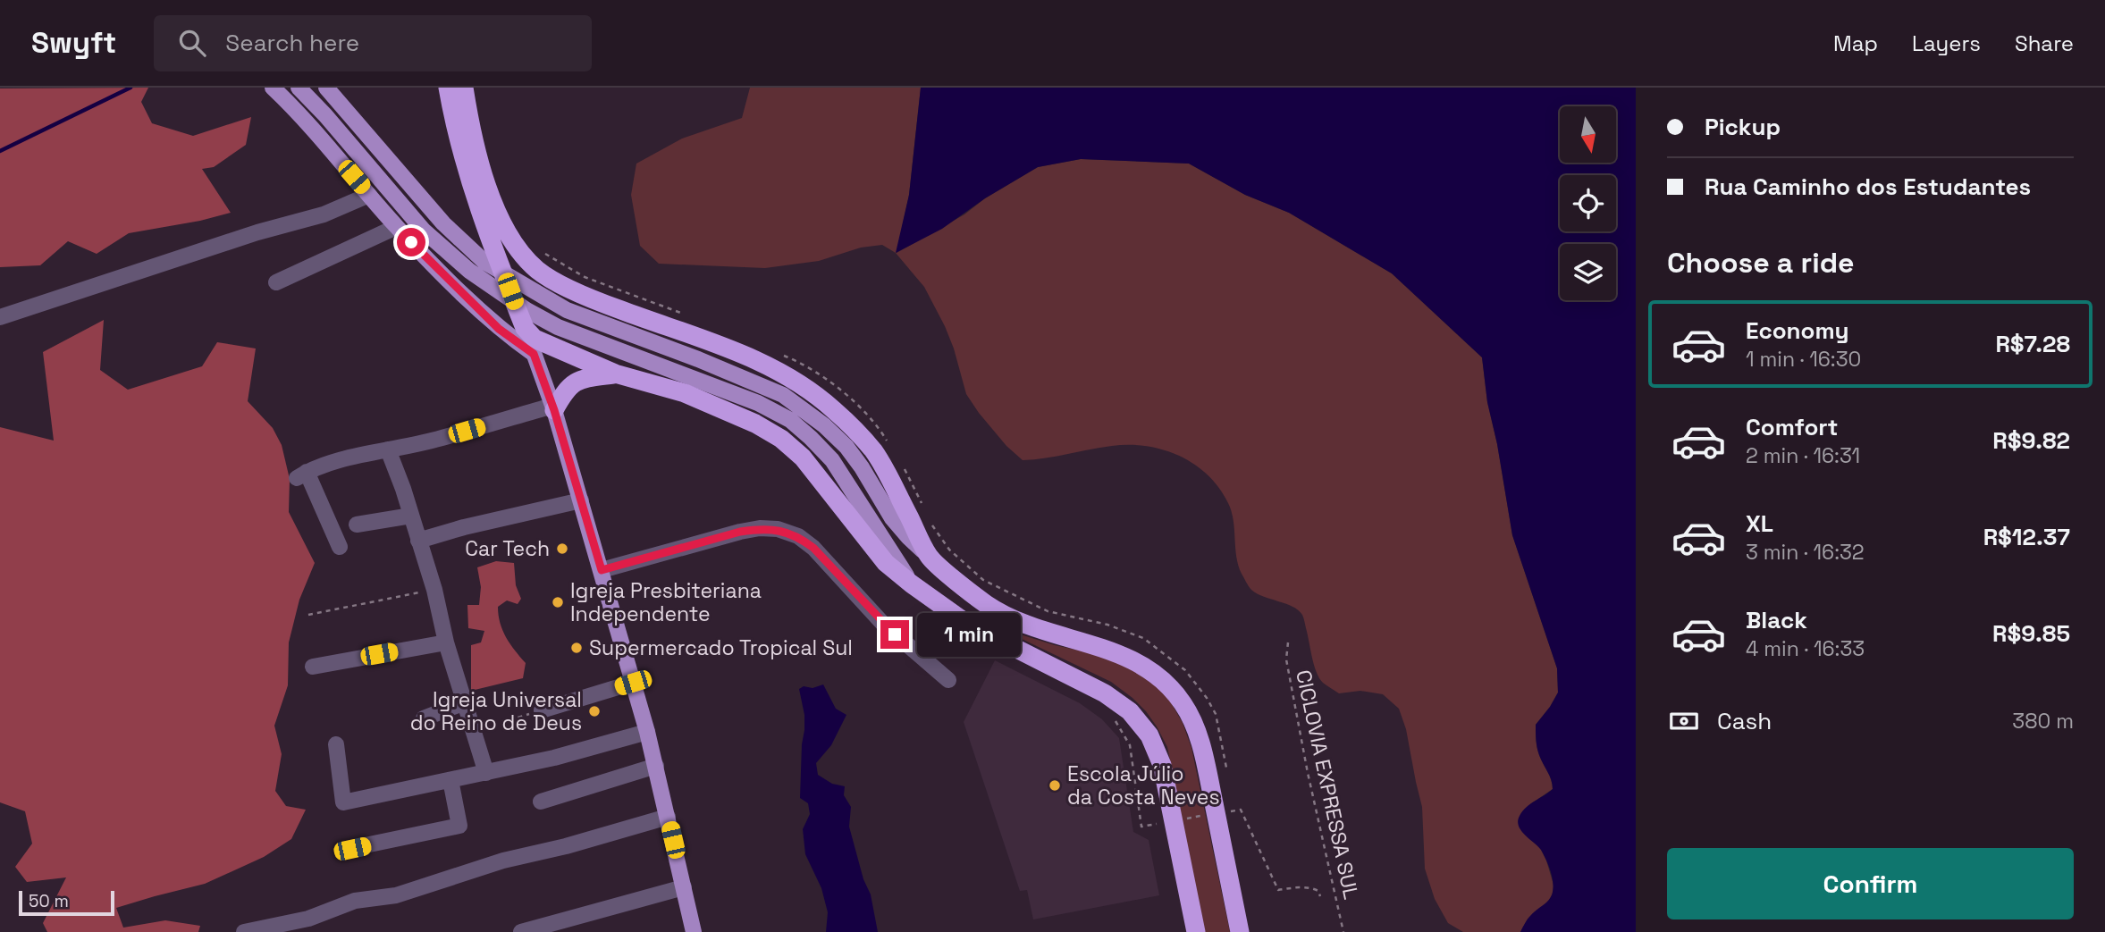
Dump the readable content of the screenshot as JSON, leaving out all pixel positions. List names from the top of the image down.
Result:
{
  "streets": {
    "path": ["CICLOVIA EXPRESSA SUL"]
  },
  "places": [
    "Car Tech",
    "Igreja Presbiteriana Independente",
    "Supermercado Tropical Sul",
    "Igreja Universal do Reino de Deus",
    "Escola Júlio da Costa Neves"
  ],
  "scale_bar": "50 m",
  "north": "bottom",
  "page": {
    "header": "Swyft",
    "search": "Search here",
    "nav": ["Map", "Layers", "Share"],
    "banner": ["Pickup", "Rua Caminho dos Estudantes"],
    "heading": "Choose a ride",
    "list": [
      {
        "name": "Economy",
        "note": "1 min · 16:30",
        "value": "R$7.28"
      },
      {
        "name": "Comfort",
        "note": "2 min · 16:31",
        "value": "R$9.82"
      },
      {
        "name": "XL",
        "note": "3 min · 16:32",
        "value": "R$12.37"
      },
      {
        "name": "Black",
        "note": "4 min · 16:33",
        "value": "R$9.85"
      }
    ],
    "bubble": "1 min",
    "pay": ["Cash", "380 m"],
    "buttons": "Confirm",
    "scale": "50 m"
  }
}
